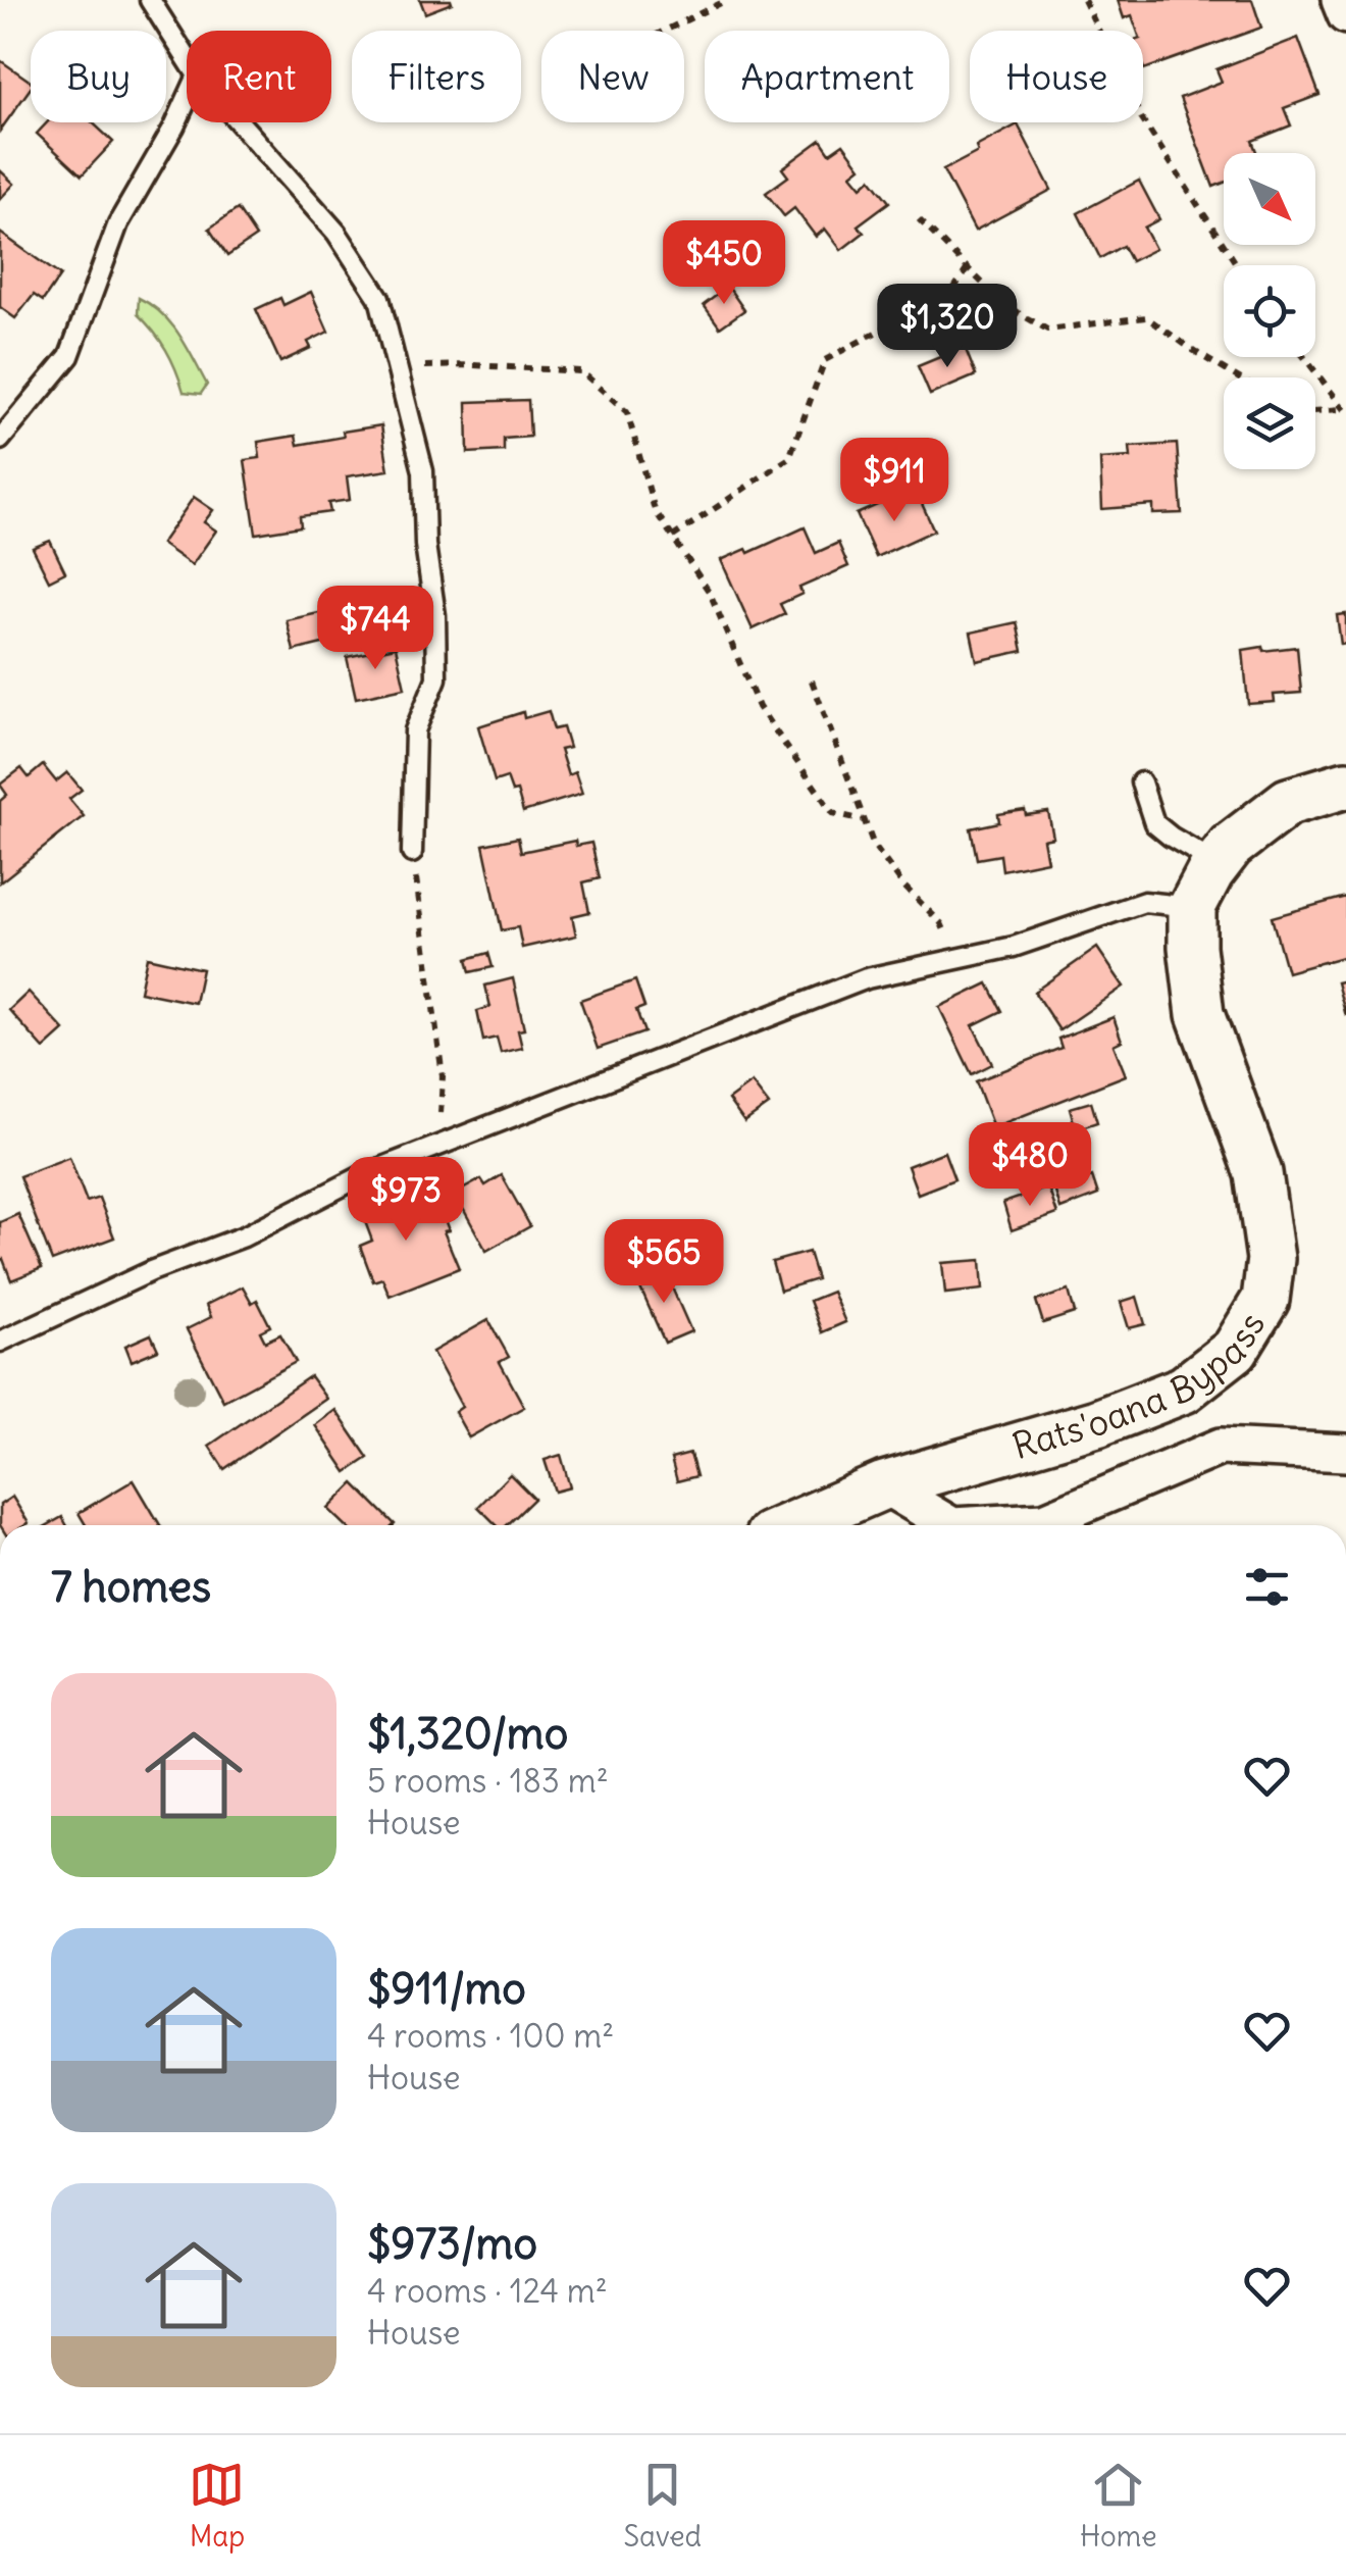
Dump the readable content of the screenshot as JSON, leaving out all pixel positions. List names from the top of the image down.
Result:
{
  "streets": {
    "street": ["Rats'oana Bypass"]
  },
  "north": "bottom right",
  "page": {
    "chip": [
      "Buy",
      "Rent",
      "Filters",
      "New",
      "Apartment",
      "House"
    ],
    "price": [
      "$450",
      "$1,320",
      "$911",
      "$744",
      "$480",
      "$973",
      "$565"
    ],
    "heading": "7 homes",
    "list": [
      {
        "name": "$1,320/mo",
        "note": "5 rooms · 183 m² · House"
      },
      {
        "name": "$911/mo",
        "note": "4 rooms · 100 m² · House"
      },
      {
        "name": "$973/mo",
        "note": "4 rooms · 124 m² · House"
      }
    ],
    "tabs": ["Map", "Saved", "Home"]
  }
}
